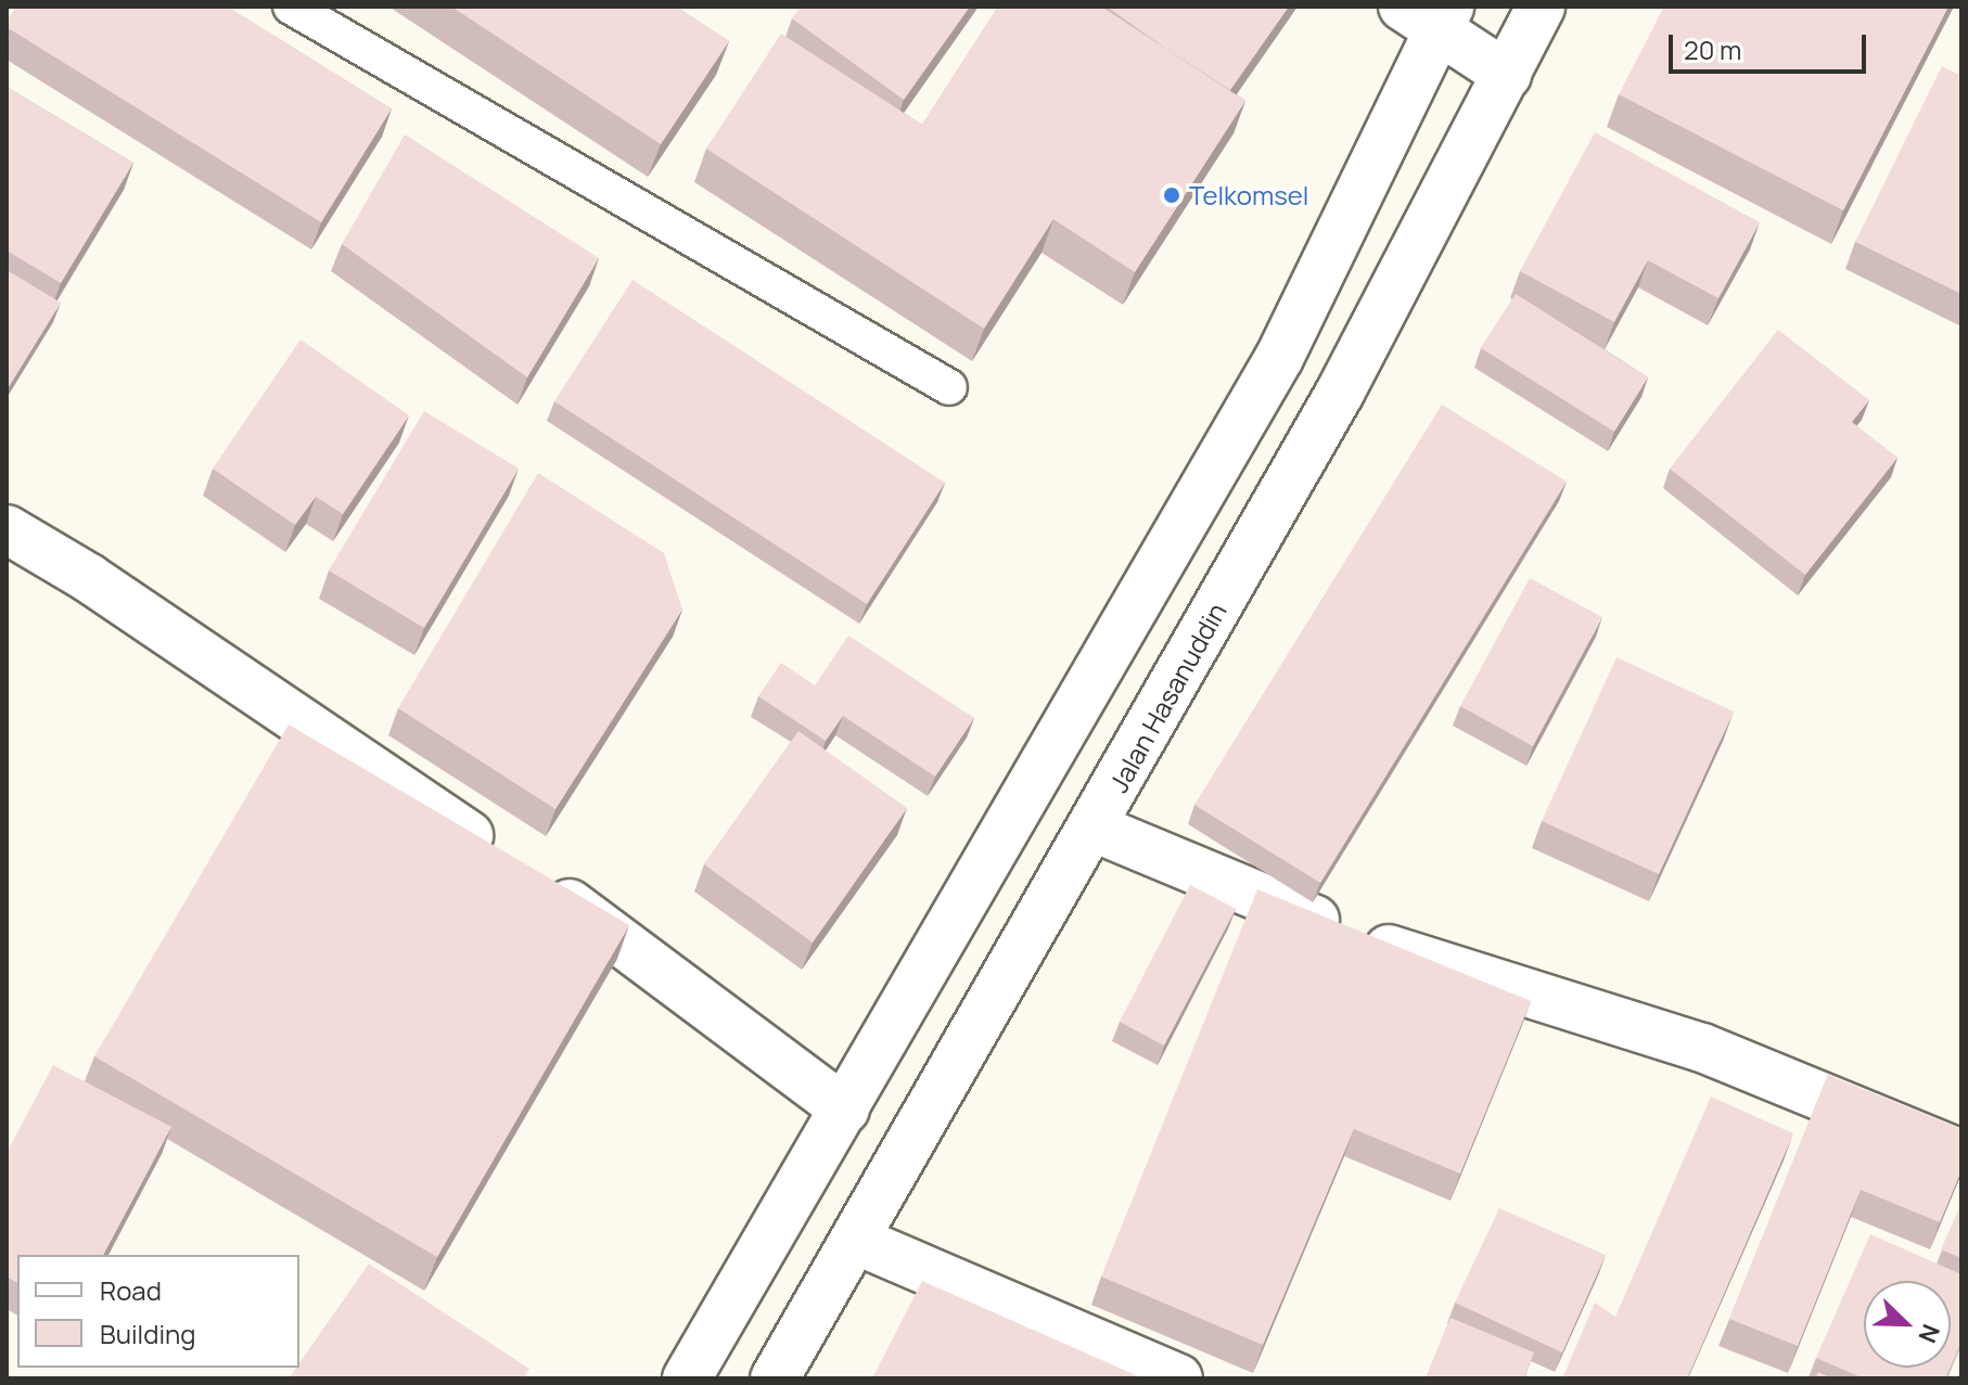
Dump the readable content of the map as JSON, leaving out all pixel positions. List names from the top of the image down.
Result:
{
  "streets": {
    "street": ["Jalan Hasanuddin"]
  },
  "places": ["Telkomsel"],
  "legend": ["Road", "Building"],
  "scale_bar": "20 m",
  "north": "bottom right"
}
